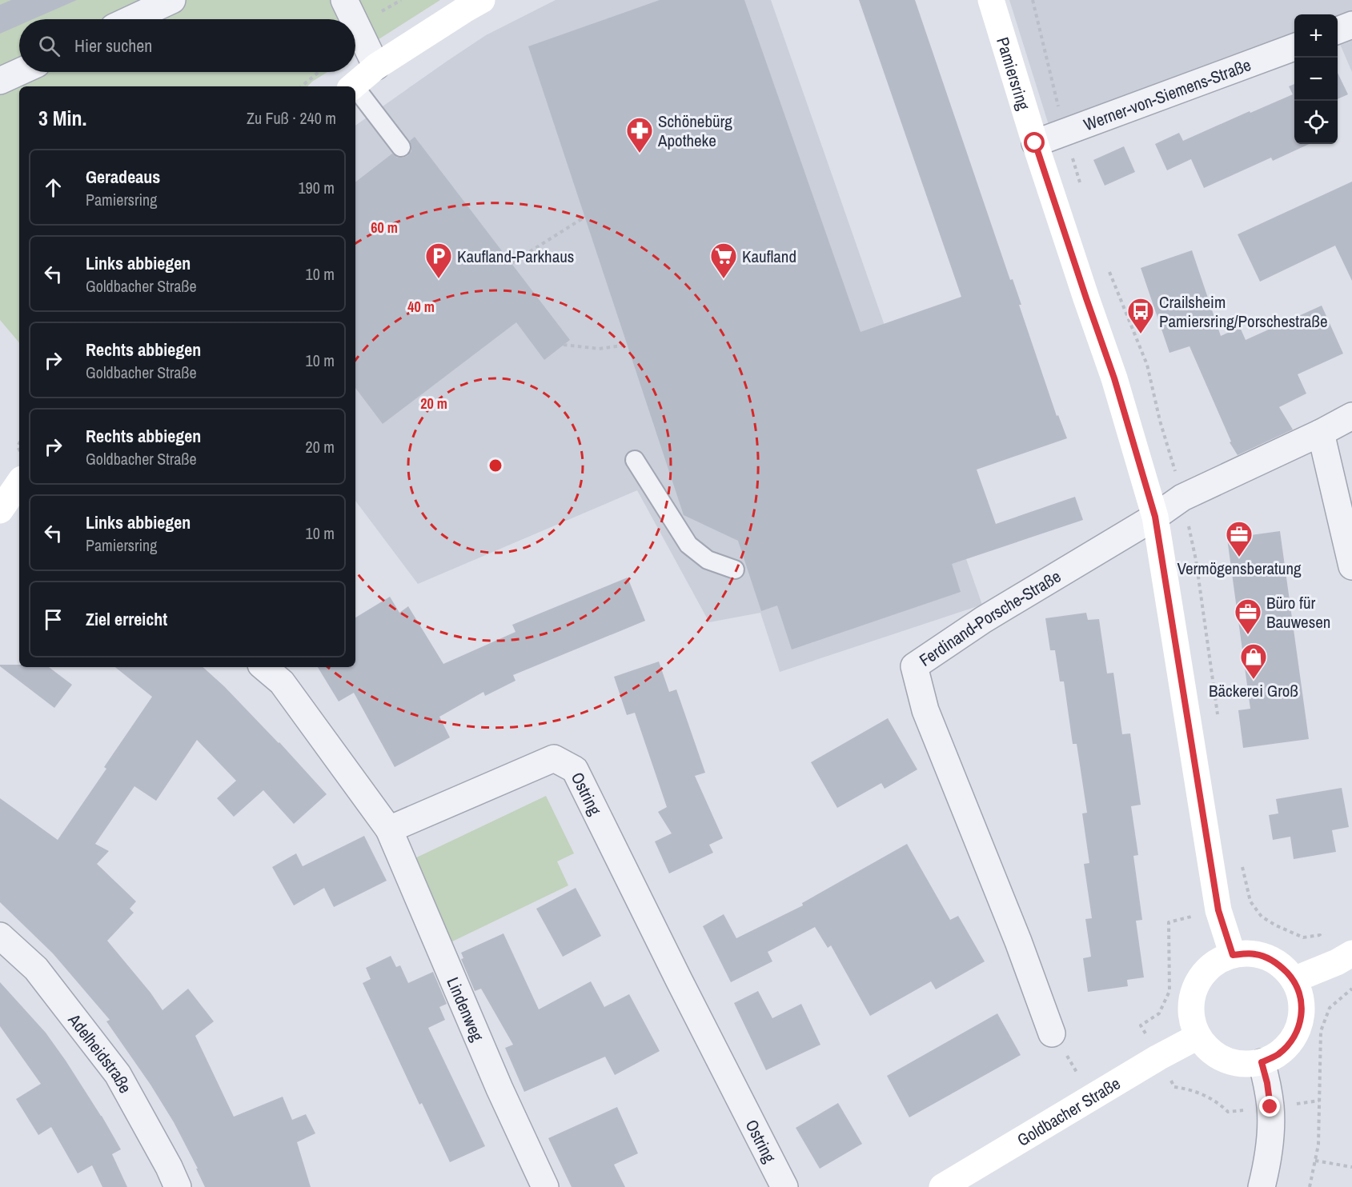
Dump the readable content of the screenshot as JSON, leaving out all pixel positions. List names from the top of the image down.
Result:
{
  "streets": {
    "street": [
      "Pamiersring",
      "Werner-von-Siemens-Straße",
      "Ferdinand-Porsche-Straße",
      "Ostring",
      "Lindenweg",
      "Adelheidstraße",
      "Goldbacher Straße"
    ]
  },
  "crossings": [
    ["Pamiersring", "Werner-von-Siemens-Straße"],
    ["Pamiersring", "Ferdinand-Porsche-Straße"],
    ["Pamiersring", "Goldbacher Straße"],
    ["Ostring", "Lindenweg"]
  ],
  "places": {
    "pharmacy": ["Schönebürg Apotheke"],
    "parking": ["Kaufland-Parkhaus"],
    "supermarket": ["Kaufland"],
    "bus stop": ["Crailsheim Pamiersring/Porschestraße"],
    "office": ["Vermögensberatung", "Büro für Bauwesen"],
    "shop": ["Bäckerei Groß"]
  },
  "page": {
    "map_buttons": ["+", "−"],
    "search": "Hier suchen",
    "heading": ["3 Min.", "Zu Fuß · 240 m"],
    "list": [
      ["Geradeaus", "Pamiersring", "190 m"],
      ["Links abbiegen", "Goldbacher Straße", "10 m"],
      ["Rechts abbiegen", "Goldbacher Straße", "10 m"],
      ["Rechts abbiegen", "Goldbacher Straße", "20 m"],
      ["Links abbiegen", "Pamiersring", "10 m"],
      "Ziel erreicht"
    ]
  },
  "rings": ["60 m", "40 m", "20 m"]
}
